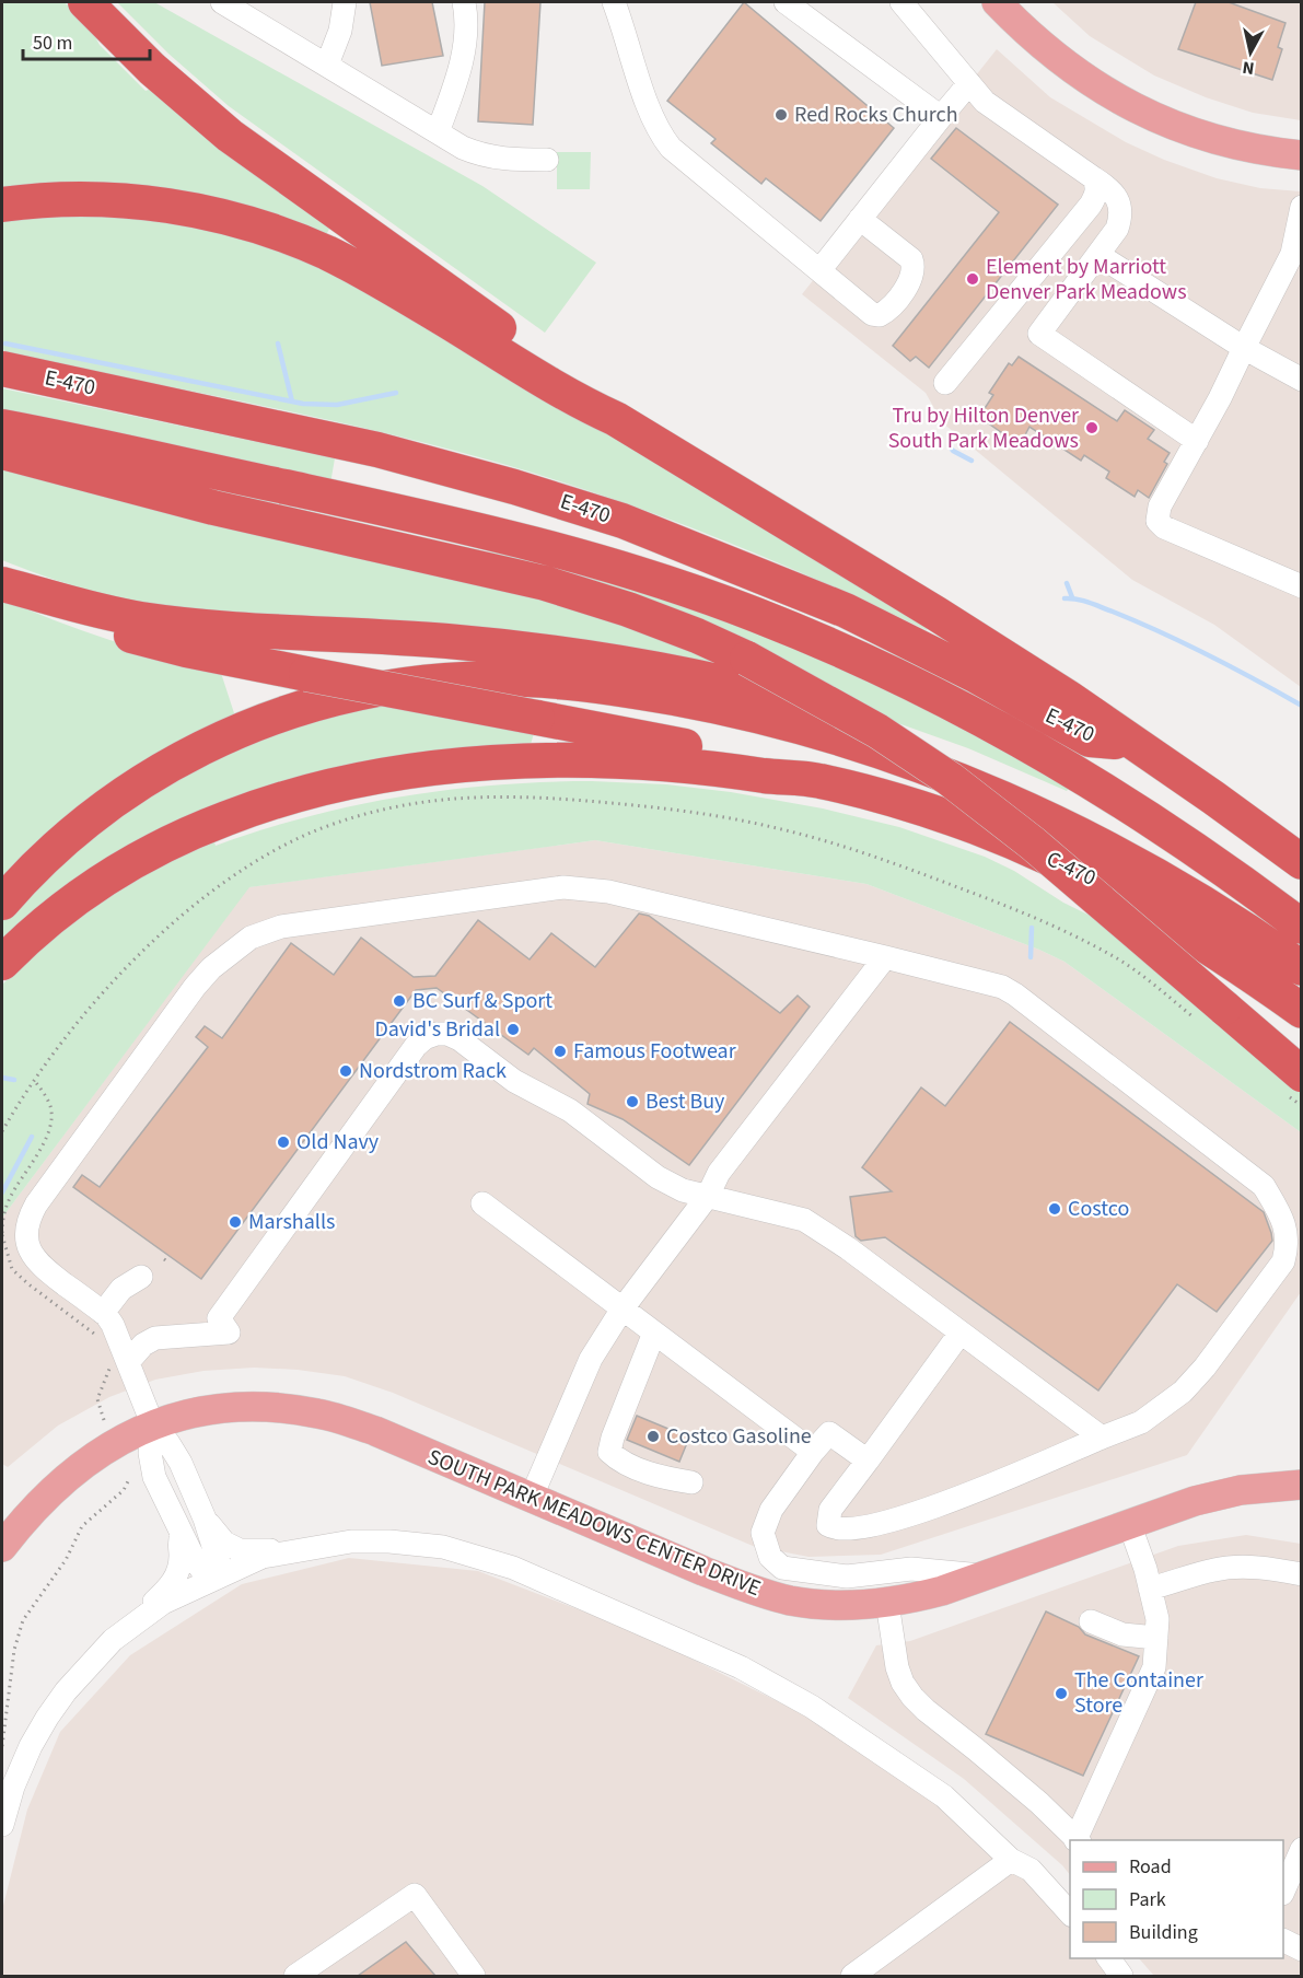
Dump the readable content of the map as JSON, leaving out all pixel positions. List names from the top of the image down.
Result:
{
  "streets": {
    "highway": ["E-470", "C-470"],
    "main road": ["SOUTH PARK MEADOWS CENTER DRIVE"]
  },
  "places": [
    "Red Rocks Church",
    "Element by Marriott Denver Park Meadows",
    "Tru by Hilton Denver South Park Meadows",
    "BC Surf & Sport",
    "David's Bridal",
    "Famous Footwear",
    "Nordstrom Rack",
    "Best Buy",
    "Old Navy",
    "Costco",
    "Marshalls",
    "Costco Gasoline",
    "The Container Store"
  ],
  "legend": ["Road", "Park", "Building"],
  "scale_bar": "50 m",
  "north": "bottom"
}
